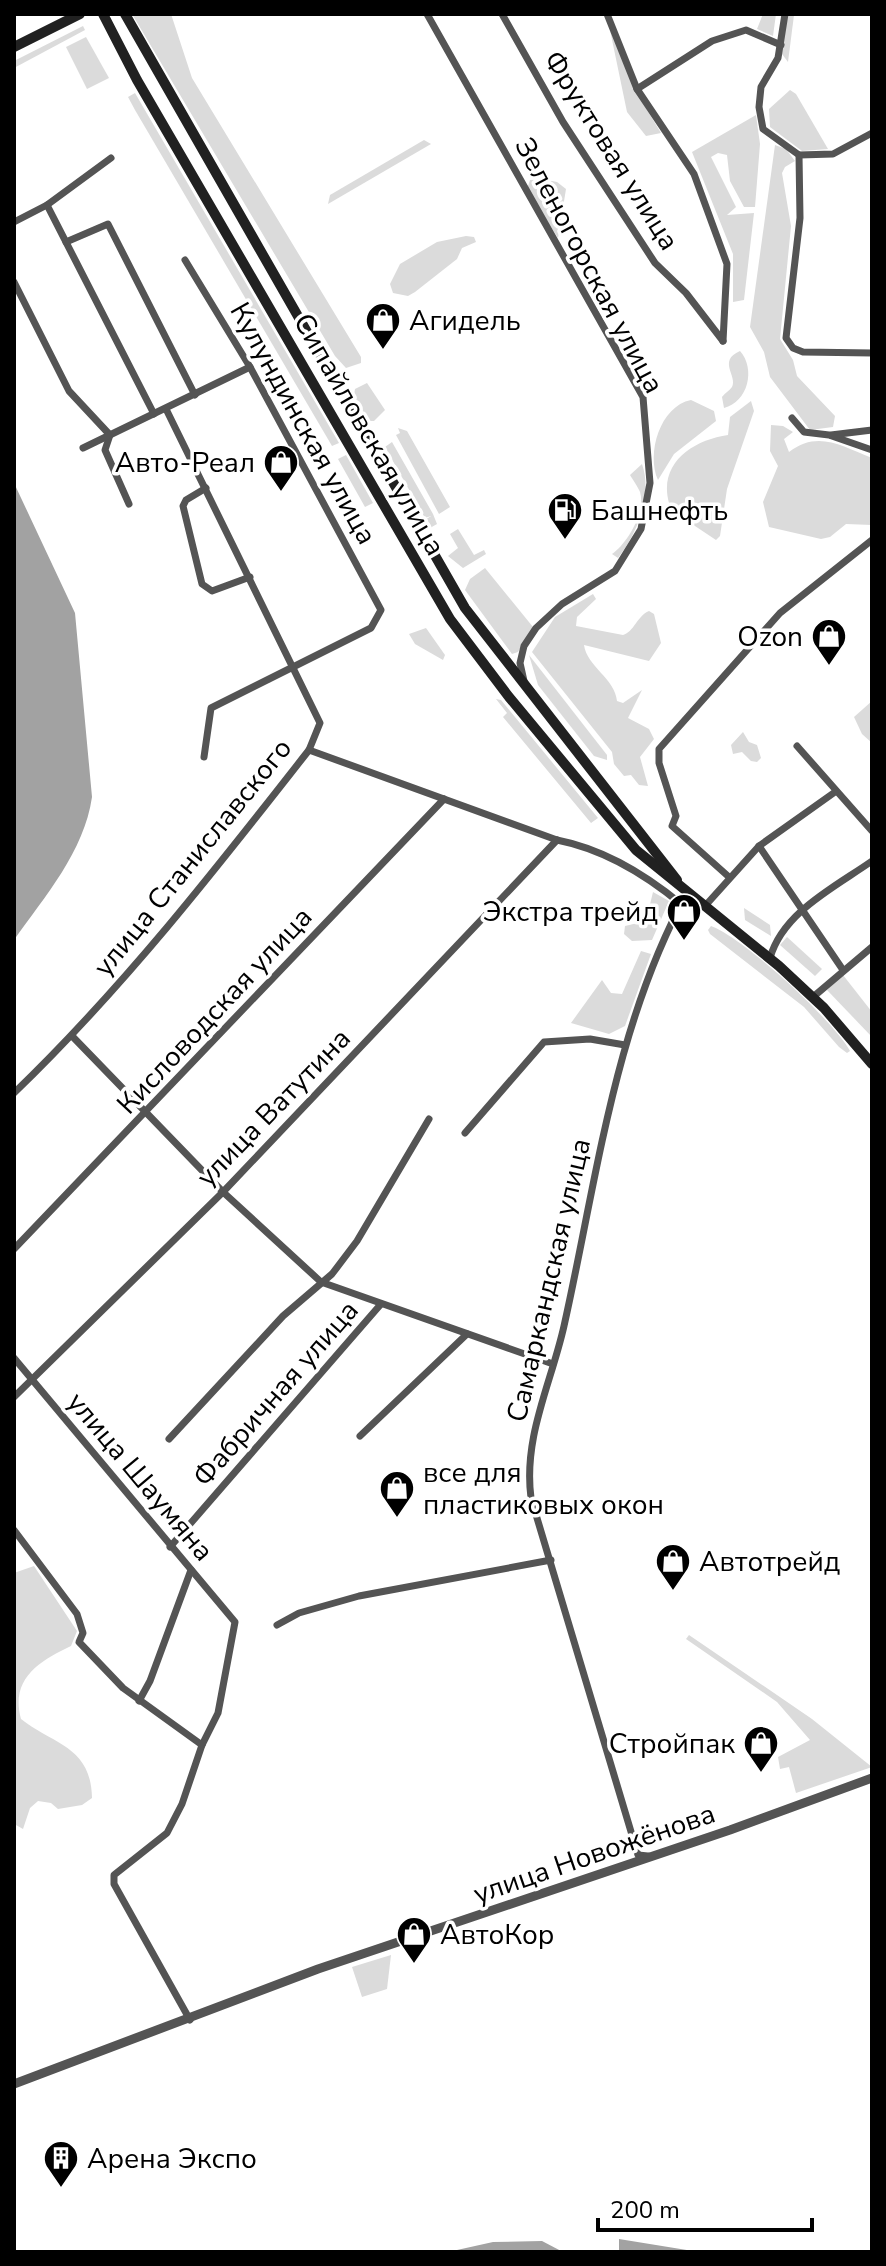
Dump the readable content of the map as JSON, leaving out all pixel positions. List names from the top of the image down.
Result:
{
  "streets": {
    "main road": ["Сипайловская улица"],
    "street": [
      "Фруктовая улица",
      "Зеленогорская улица",
      "Кулундинская улица",
      "улица Станиславского",
      "Кисловодская улица",
      "улица Ватутина",
      "Самаркандская улица",
      "Фабричная улица",
      "улица Шаумяна",
      "улица Новожёнова"
    ]
  },
  "crossings": [
    ["Зеленогорская улица", "Сипайловская улица"],
    ["Кулундинская улица", "улица Станиславского"],
    ["Сипайловская улица", "Самаркандская улица"],
    ["улица Ватутина", "улица Шаумяна"],
    ["Самаркандская улица", "улица Новожёнова"],
    ["Фабричная улица", "улица Шаумяна"]
  ],
  "places": {
    "shop": [
      "Агидель",
      "Авто-Реал",
      "Ozon",
      "Экстра трейд",
      "все для пластиковых окон",
      "Автотрейд",
      "Стройпак",
      "АвтоКор"
    ],
    "fuel station": ["Башнефть"],
    "building": ["Арена Экспо"]
  },
  "scale_bar": "200 m"
}
